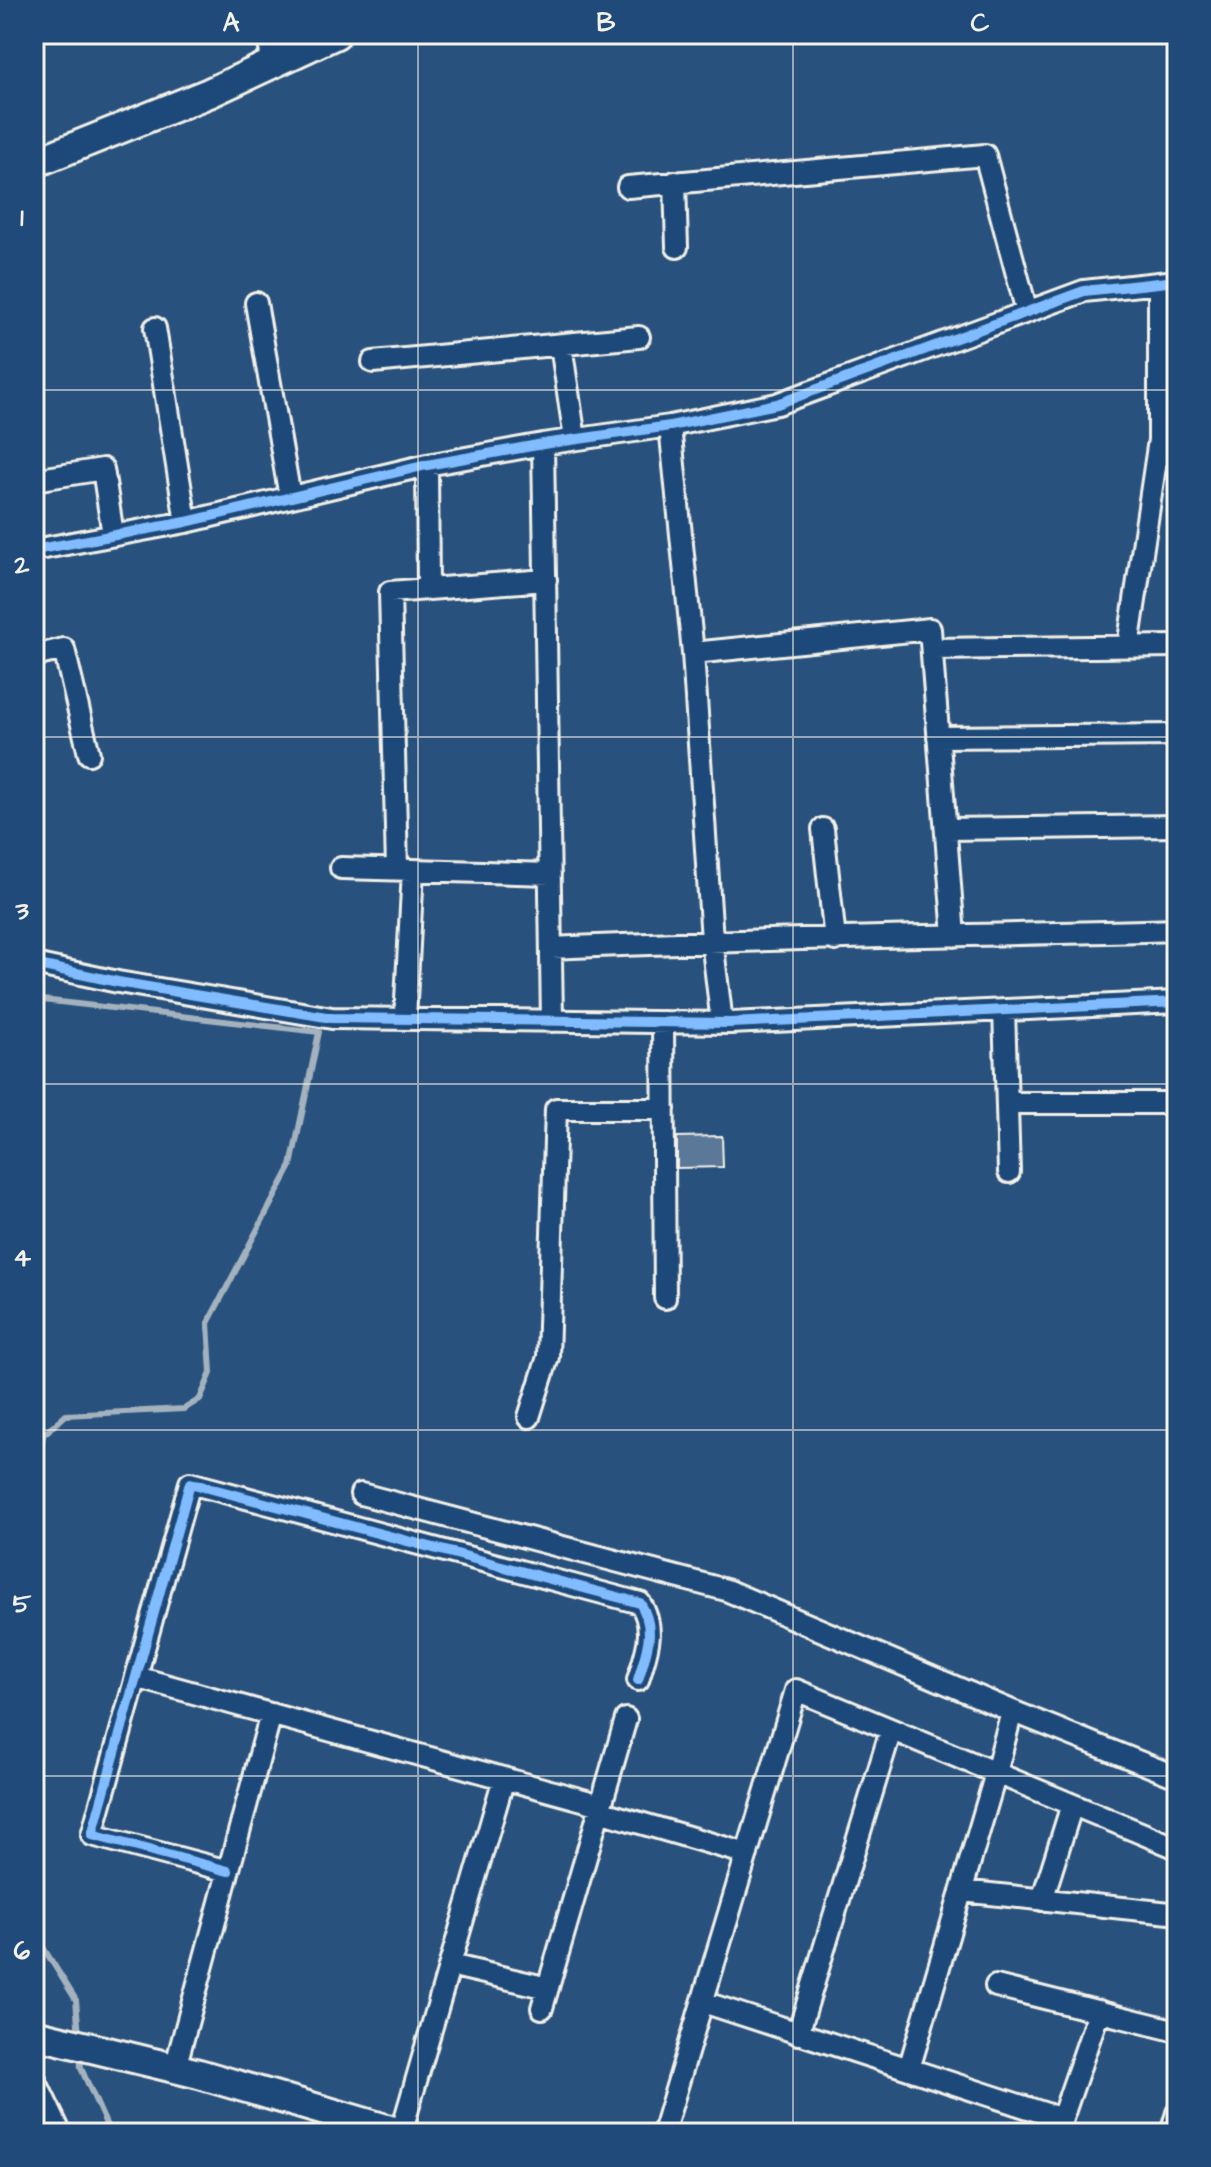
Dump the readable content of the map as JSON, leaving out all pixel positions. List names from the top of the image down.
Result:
{
  "grid": {
    "columns": ["A", "B", "C"],
    "rows": [
      "1",
      "2",
      "3",
      "4",
      "5",
      "6"
    ]
  }
}
